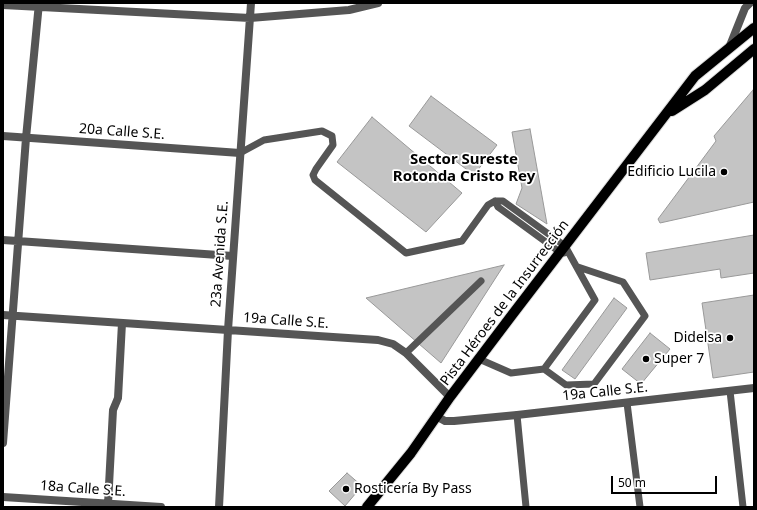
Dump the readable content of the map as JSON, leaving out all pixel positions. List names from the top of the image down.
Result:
{
  "streets": {
    "main road": ["Pista Héroes de la Insurrección"],
    "street": [
      "20a Calle S.E.",
      "23a Avenida S.E.",
      "19a Calle S.E.",
      "18a Calle S.E."
    ]
  },
  "crossings": [
    ["20a Calle S.E.", "23a Avenida S.E."],
    ["23a Avenida S.E.", "19a Calle S.E."],
    ["Pista Héroes de la Insurrección", "19a Calle S.E."]
  ],
  "districts": ["Sector Sureste Rotonda Cristo Rey"],
  "places": [
    "Edificio Lucila",
    "Didelsa",
    "Super 7",
    "Rosticería By Pass"
  ],
  "scale_bar": "50 m"
}
